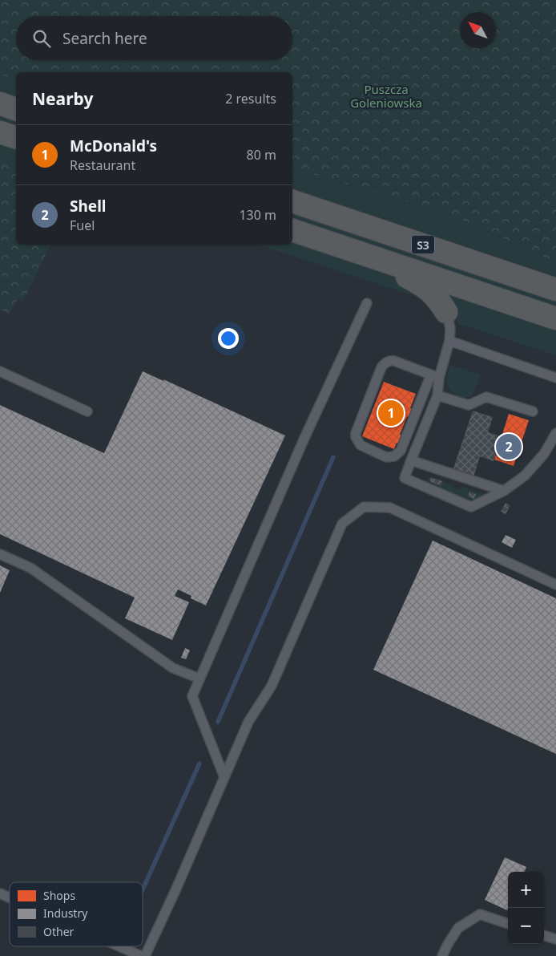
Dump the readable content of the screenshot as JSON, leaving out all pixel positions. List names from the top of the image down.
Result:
{
  "streets": {
    "highway": ["S3"]
  },
  "parks": ["Puszcza Goleniowska"],
  "legend": ["Shops", "Industry", "Other"],
  "north": "top left",
  "page": {
    "search": "Search here",
    "heading": ["Nearby", "2 results"],
    "list": [
      {
        "mark": "1",
        "name": "McDonald's",
        "note": "Restaurant",
        "value": "80 m"
      },
      {
        "mark": "2",
        "name": "Shell",
        "note": "Fuel",
        "value": "130 m"
      }
    ],
    "pins": ["1", "2"],
    "map_buttons": ["+", "−"]
  }
}
